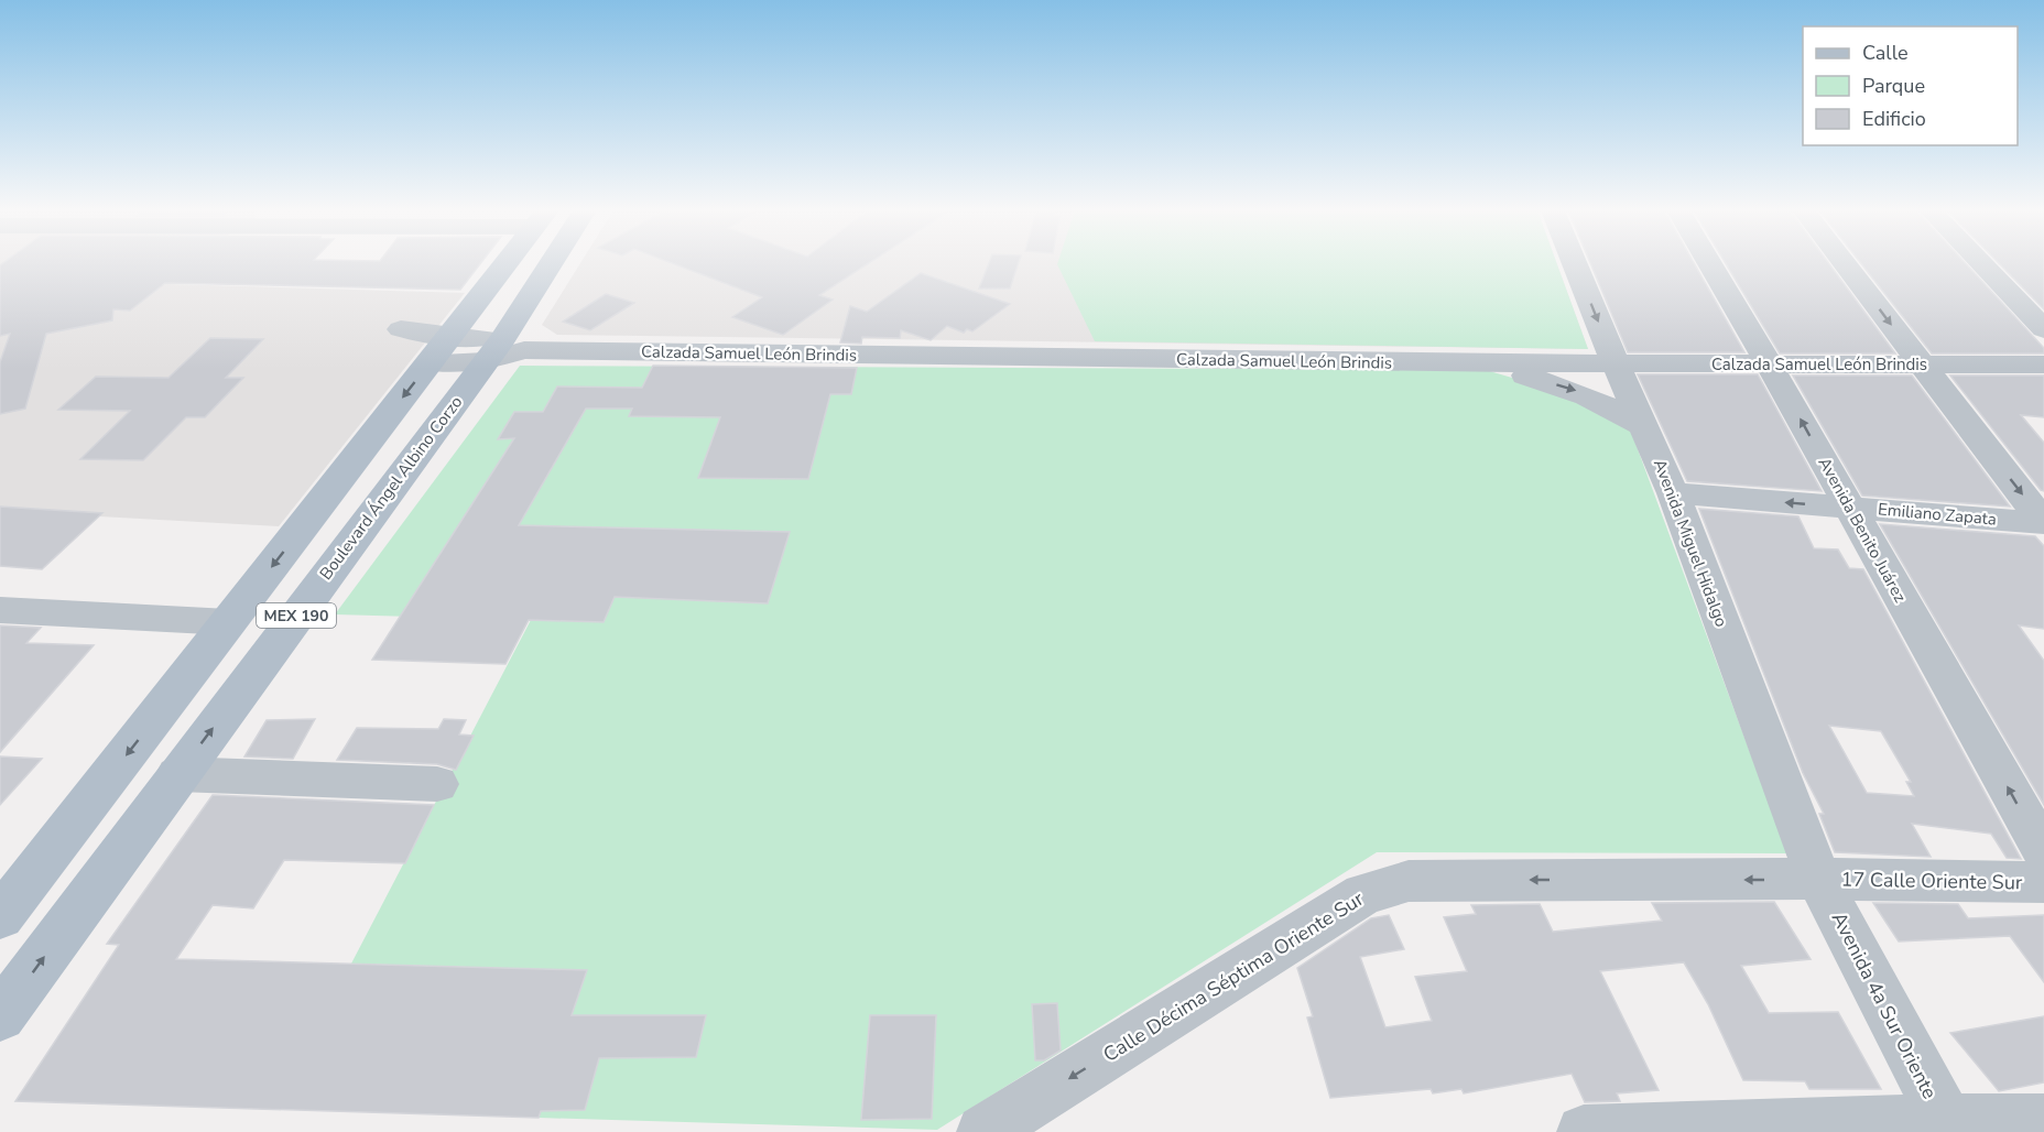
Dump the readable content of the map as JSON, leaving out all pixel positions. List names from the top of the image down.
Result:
{
  "streets": {
    "main road": ["Boulevard Ángel Albino Corzo", "MEX 190"],
    "street": [
      "Calzada Samuel León Brindis",
      "Emiliano Zapata",
      "Avenida Benito Juárez",
      "Avenida Miguel Hidalgo",
      "17 Calle Oriente Sur",
      "Calle Décima Séptima Oriente Sur",
      "Avenida 4a Sur Oriente"
    ]
  },
  "crossings": [
    ["Calzada Samuel León Brindis", "Boulevard Ángel Albino Corzo"],
    ["Calzada Samuel León Brindis", "Avenida Benito Juárez"],
    ["Calzada Samuel León Brindis", "Avenida Miguel Hidalgo"],
    ["Calzada Samuel León Brindis", "MEX 190"],
    ["Emiliano Zapata", "Avenida Benito Juárez"],
    ["Emiliano Zapata", "Avenida Miguel Hidalgo"],
    ["Avenida Miguel Hidalgo", "17 Calle Oriente Sur"],
    ["Avenida Miguel Hidalgo", "Calle Décima Séptima Oriente Sur"],
    ["Avenida Miguel Hidalgo", "Avenida 4a Sur Oriente"],
    ["17 Calle Oriente Sur", "Calle Décima Séptima Oriente Sur"],
    ["17 Calle Oriente Sur", "Avenida 4a Sur Oriente"],
    ["Calle Décima Séptima Oriente Sur", "Avenida 4a Sur Oriente"]
  ],
  "one_way": ["Emiliano Zapata", "Calle Décima Séptima Oriente Sur"],
  "legend": ["Calle", "Parque", "Edificio"]
}
